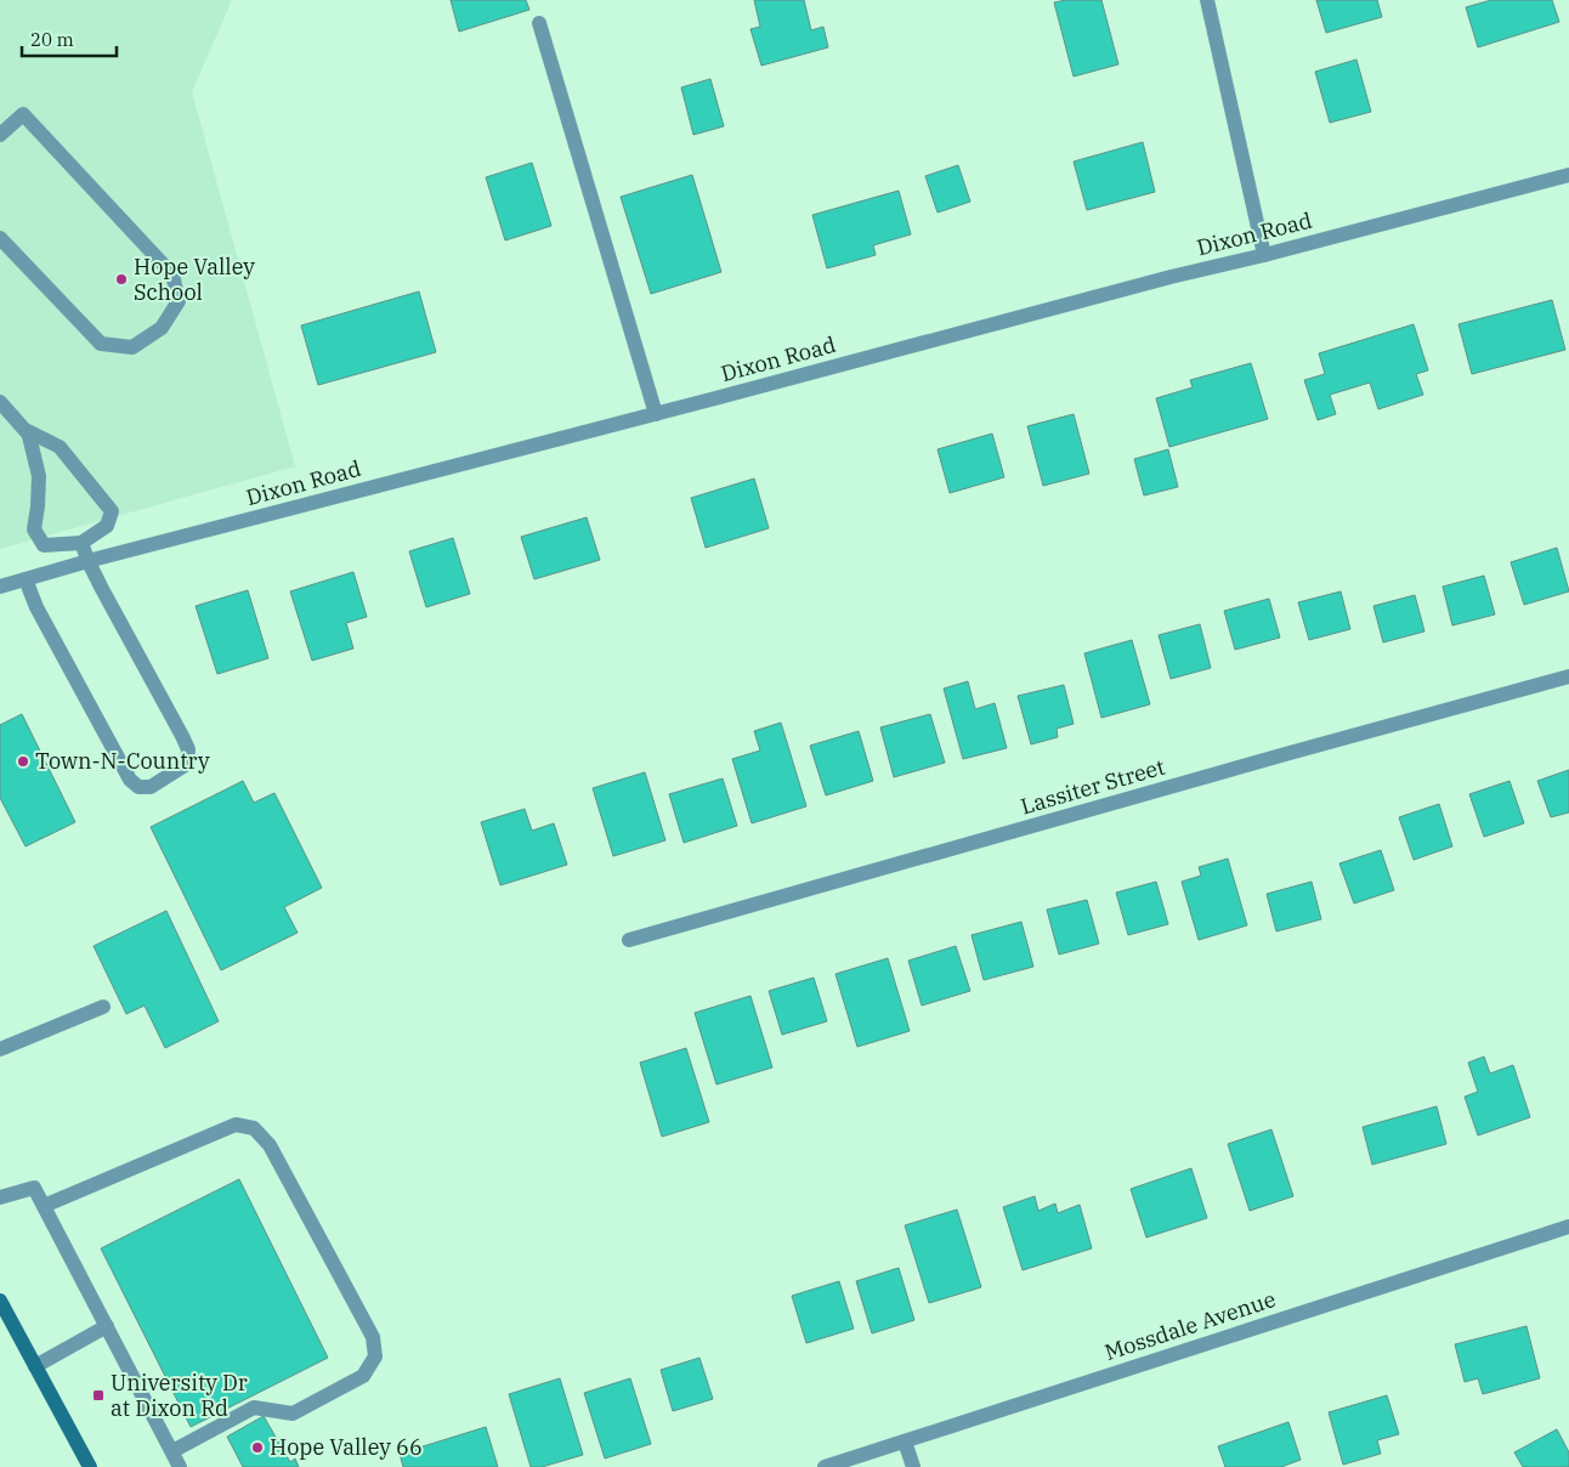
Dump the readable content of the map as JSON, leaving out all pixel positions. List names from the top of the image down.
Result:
{
  "streets": {
    "street": ["Dixon Road", "Lassiter Street", "Mossdale Avenue"]
  },
  "places": {
    "other": ["Hope Valley School", "Town-N-Country", "Hope Valley 66"],
    "transit": ["University Dr at Dixon Rd"]
  },
  "scale_bar": "20 m"
}
